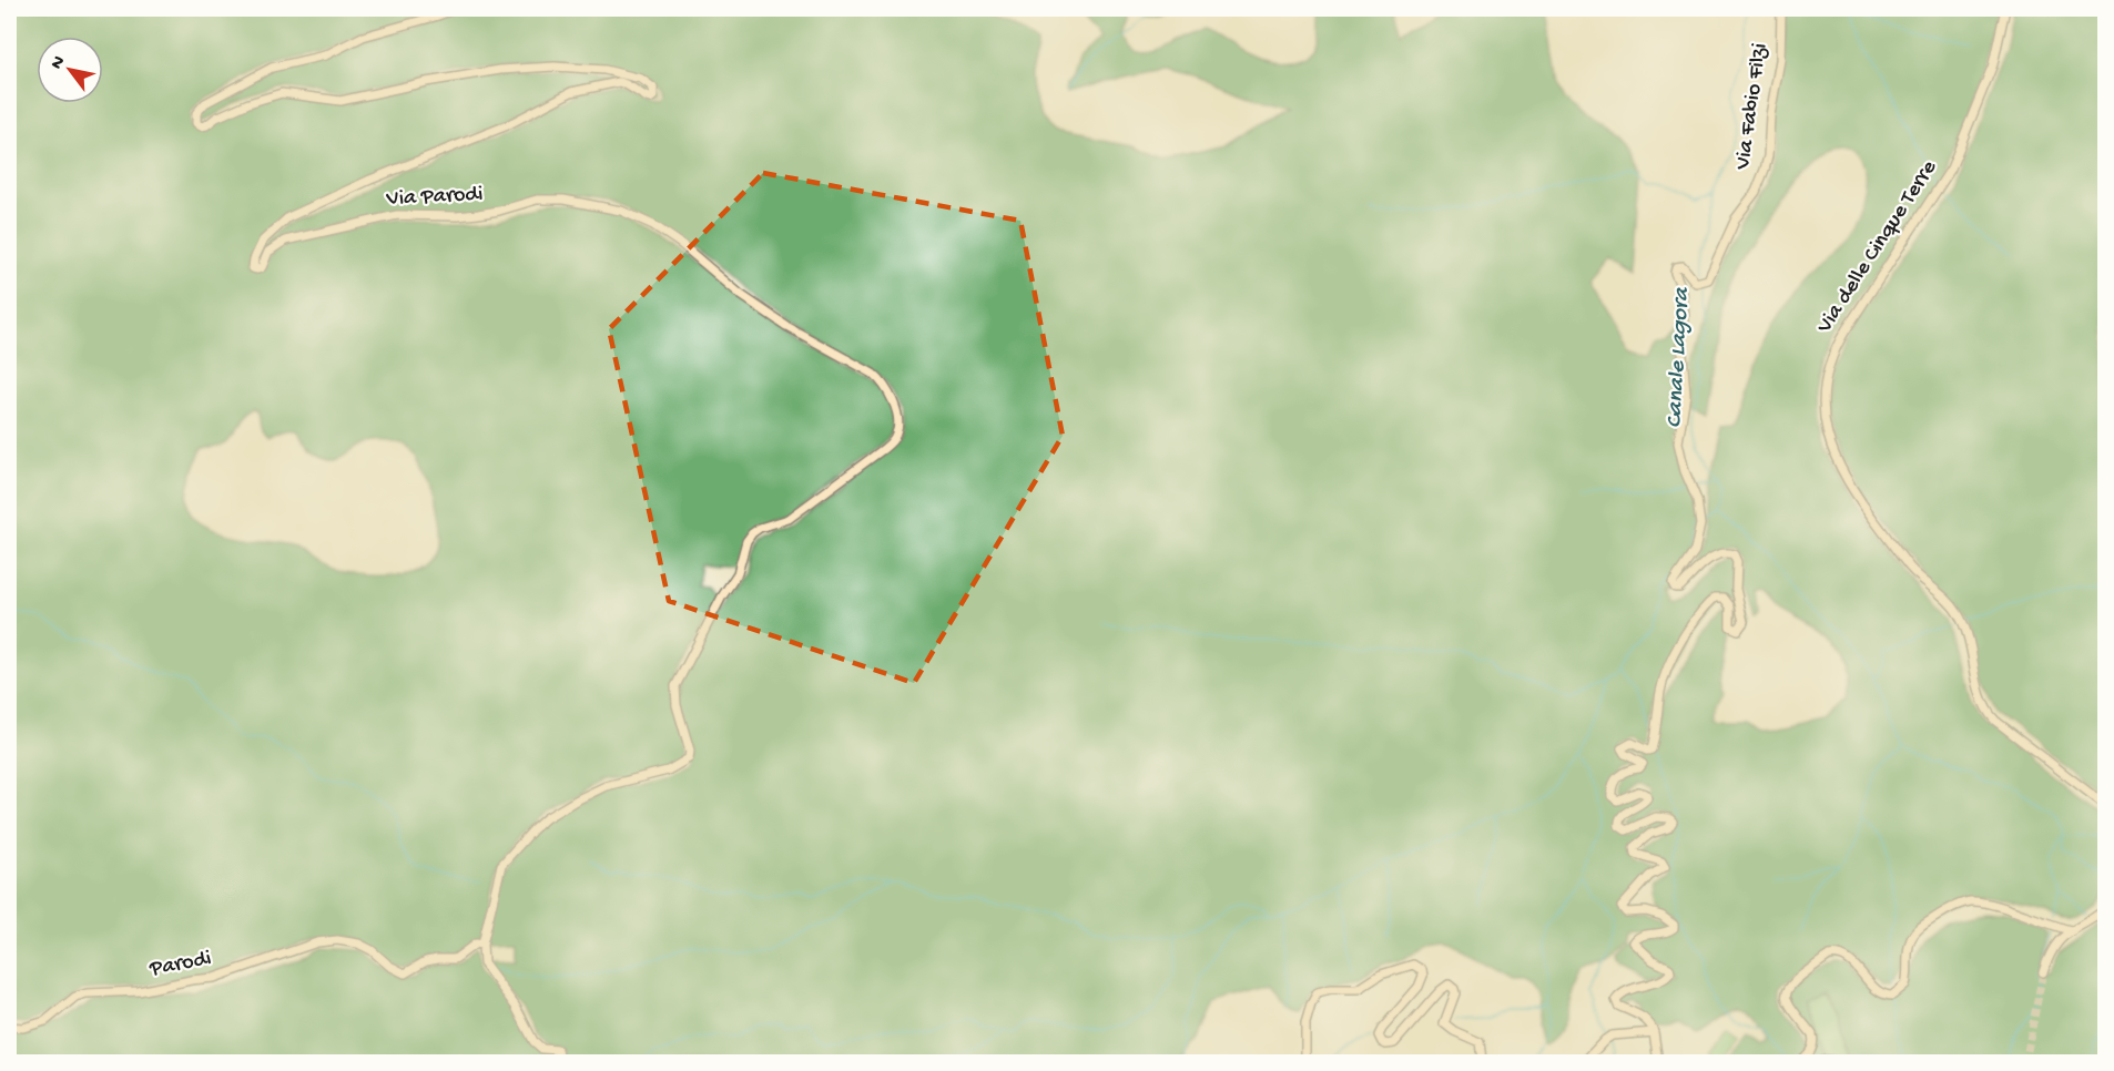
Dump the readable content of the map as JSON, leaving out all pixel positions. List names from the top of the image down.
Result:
{
  "streets": {
    "street": [
      "Via Fabio Filzi",
      "Via Parodi",
      "Via delle Cinque Terre",
      "Parodi"
    ]
  },
  "crossings": [
    ["Via Parodi", "Parodi"]
  ],
  "water": ["Canale Lagora"],
  "north": "top left"
}
